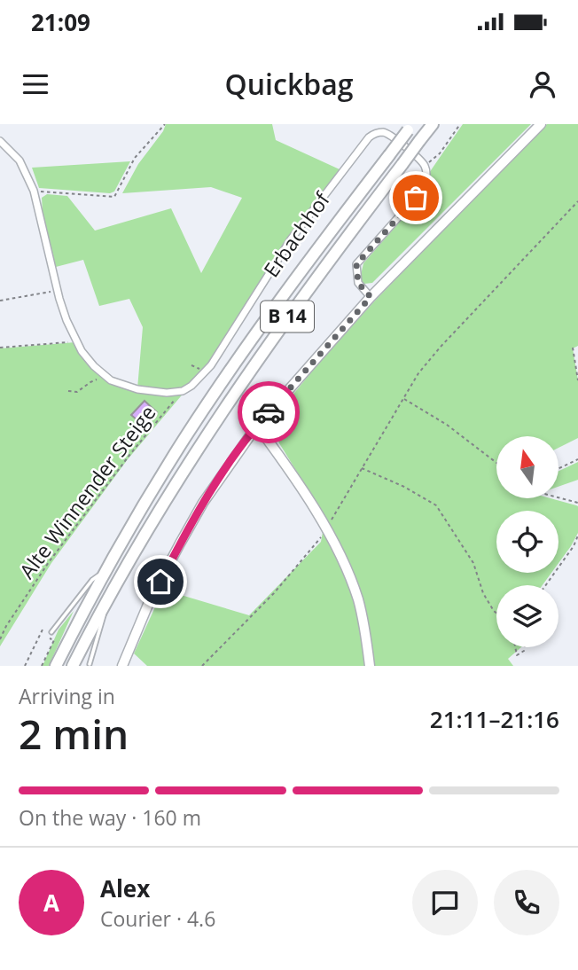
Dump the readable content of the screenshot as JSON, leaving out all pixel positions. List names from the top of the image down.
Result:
{
  "streets": {
    "highway": ["B 14"],
    "street": ["Erbachhof"],
    "path": ["Alte Winnender Steige"]
  },
  "crossings": [
    ["Erbachhof", "Alte Winnender Steige"]
  ],
  "north": "top",
  "page": {
    "status": "21:09",
    "header": "Quickbag",
    "heading": ["2 min", "Arriving in", "21:11–21:16"],
    "panel": ["Alex", "Courier · 4.6"],
    "bar": "On the way · 160 m",
    "round": "A"
  }
}
